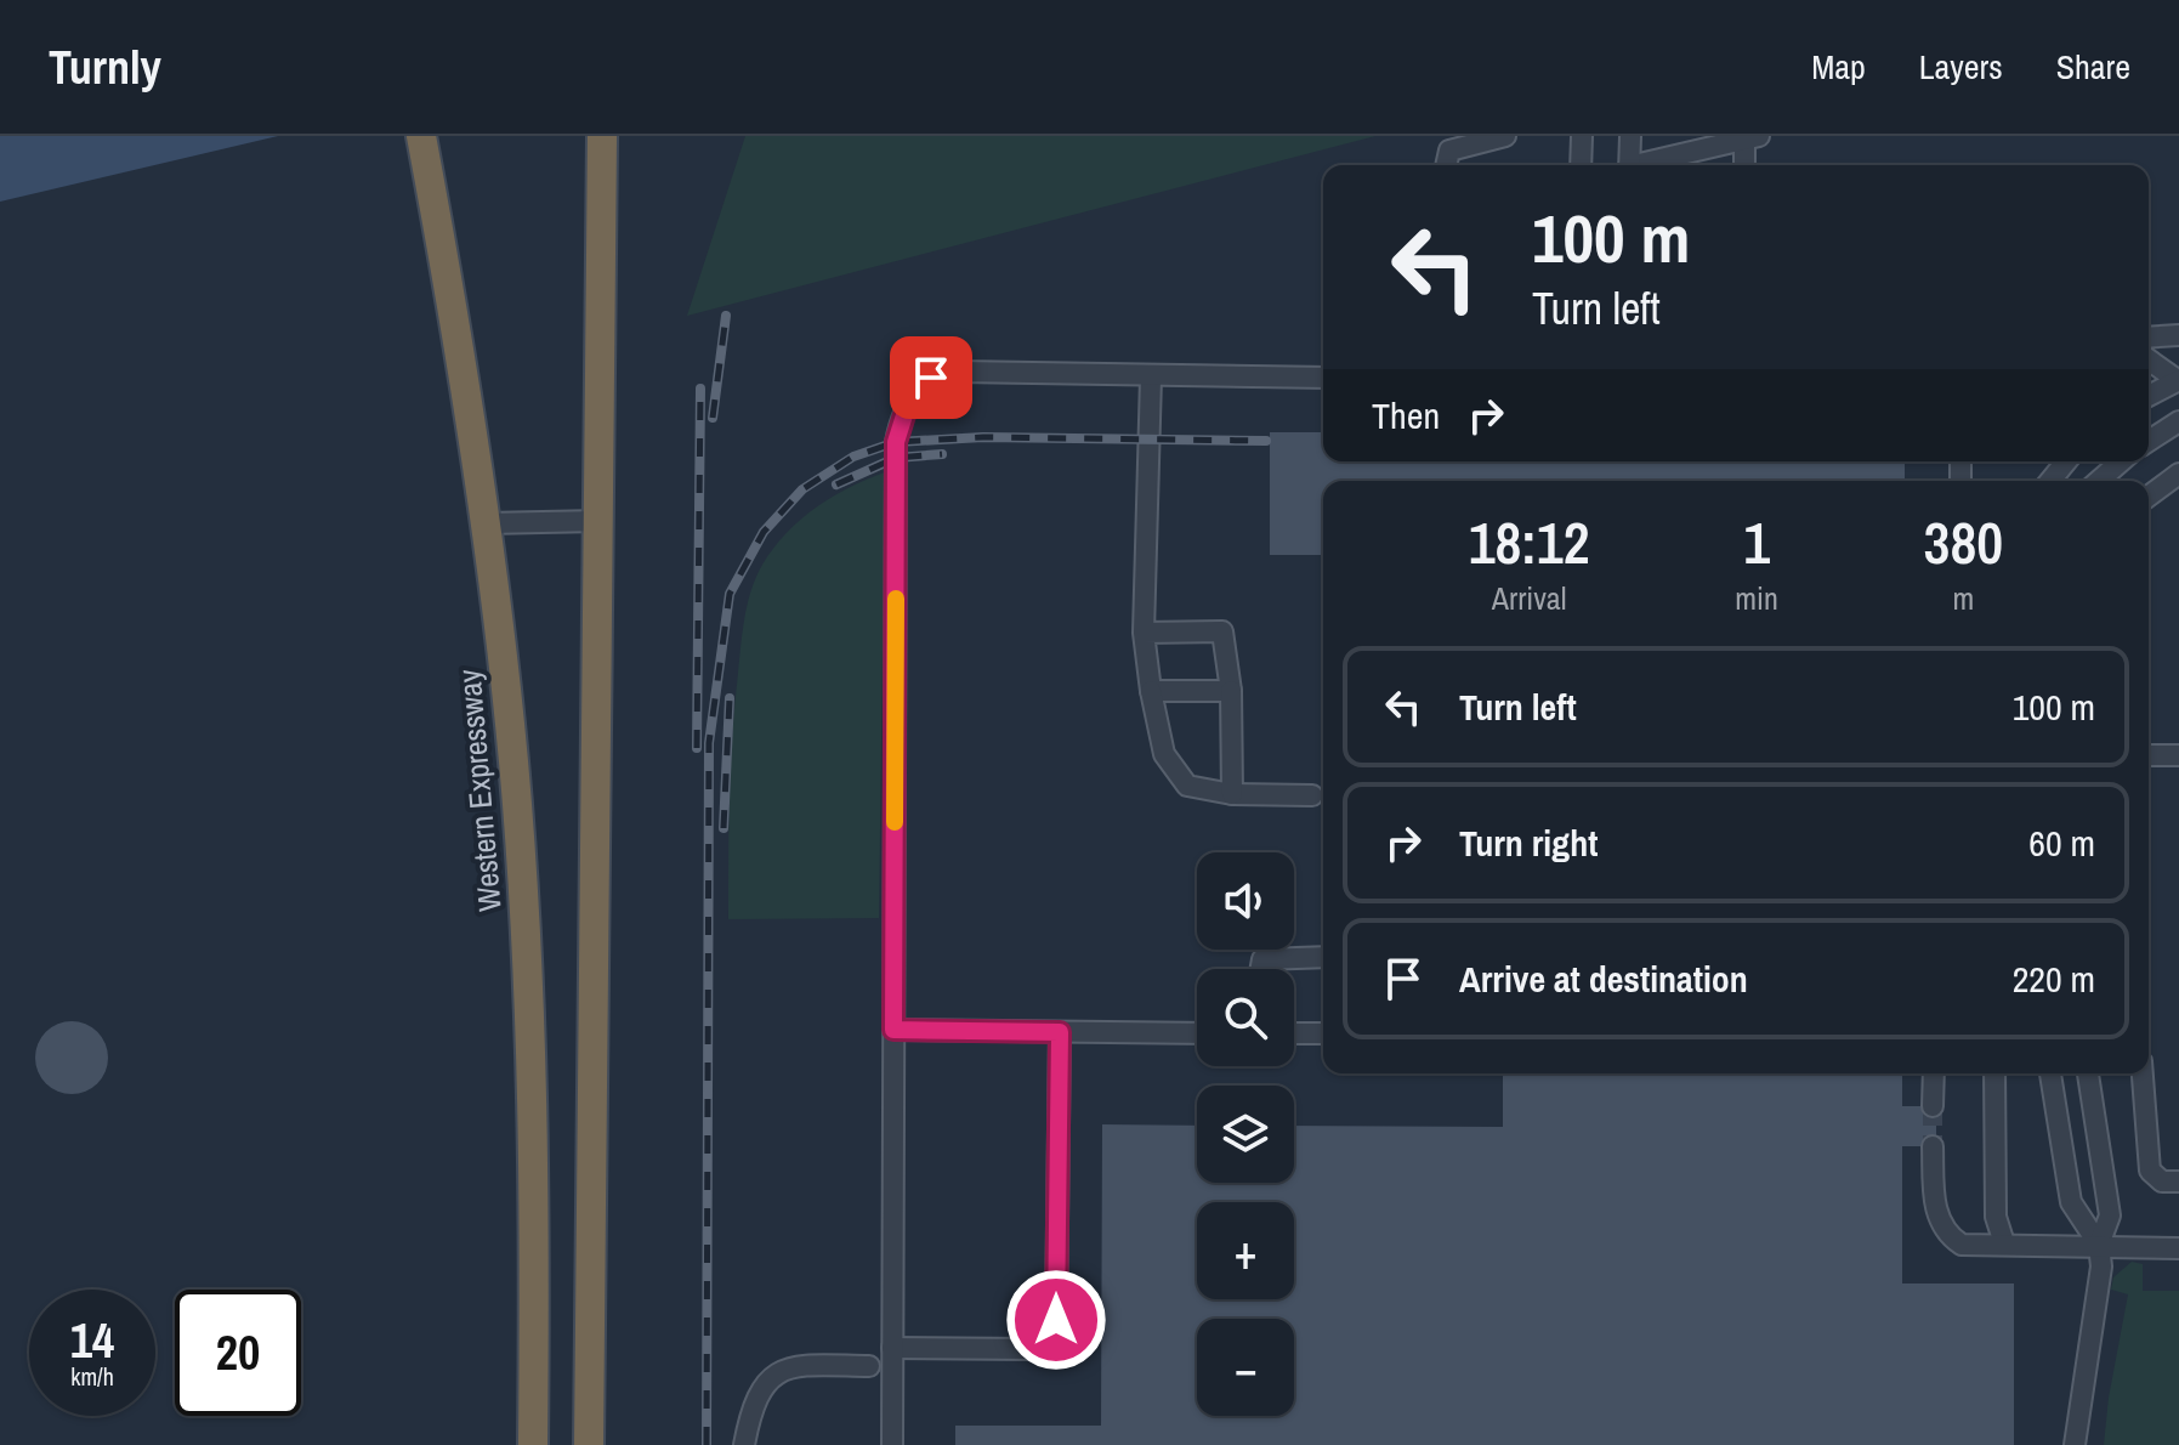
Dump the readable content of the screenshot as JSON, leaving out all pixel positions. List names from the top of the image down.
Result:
{
  "streets": {
    "highway": ["Western Expressway"]
  },
  "page": {
    "header": "Turnly",
    "nav": ["Map", "Layers", "Share"],
    "turn": ["100 m", "Turn left"],
    "then": "Then",
    "eta": [
      "18:12",
      "Arrival",
      "1",
      "min",
      "380",
      "m"
    ],
    "list": [
      {
        "name": "Turn left",
        "value": "100 m"
      },
      {
        "name": "Turn right",
        "value": "60 m"
      },
      {
        "name": "Arrive at destination",
        "value": "220 m"
      }
    ],
    "map_buttons": ["+", "−"],
    "speed": "14 km/h",
    "limit": "20"
  }
}
